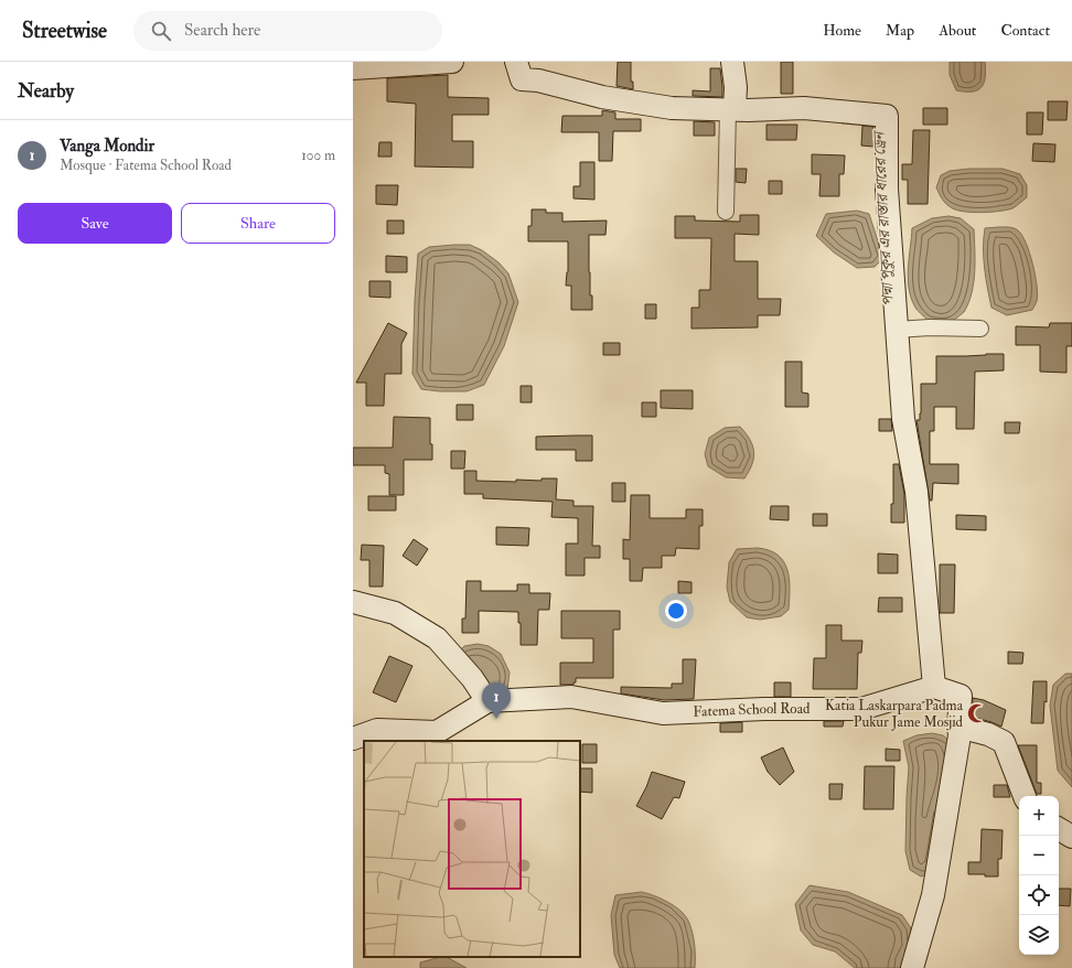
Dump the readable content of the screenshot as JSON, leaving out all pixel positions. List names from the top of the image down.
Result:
{
  "streets": {
    "street": ["Fatema School Road"]
  },
  "water": ["পদ্মা পুকুর এর রাস্তার ধারের ড্রেন"],
  "places": {
    "mosque": ["Katia Laskarpara Padma Pukur Jame Mosjid"]
  },
  "page": {
    "header": "Streetwise",
    "search": "Search here",
    "nav": [
      "Home",
      "Map",
      "About",
      "Contact"
    ],
    "heading": "Nearby",
    "list": [
      {
        "mark": "1",
        "name": "Vanga Mondir",
        "note": "Mosque · Fatema School Road",
        "value": "100 m"
      }
    ],
    "buttons": ["Save", "Share"],
    "pins": "1",
    "map_buttons": ["+", "−"]
  }
}
